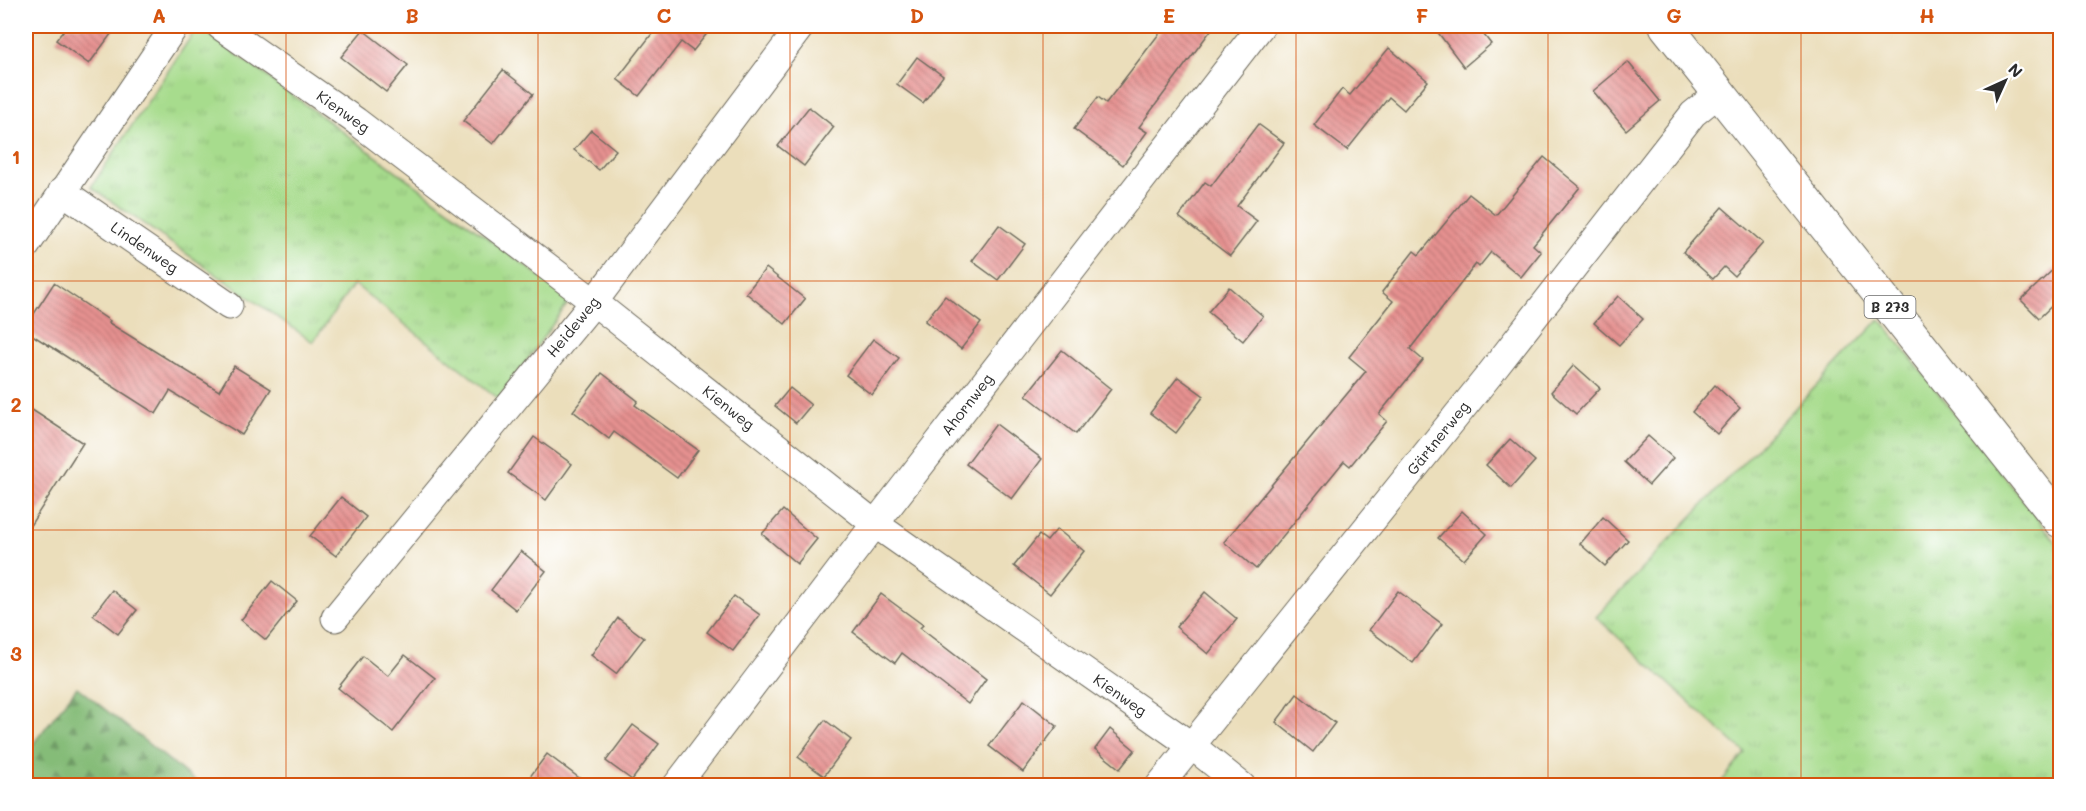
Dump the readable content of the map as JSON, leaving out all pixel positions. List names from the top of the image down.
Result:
{
  "streets": {
    "main road": ["B 273"],
    "street": [
      "Kienweg",
      "Lindenweg",
      "Heideweg",
      "Ahornweg",
      "Gärtnerweg"
    ]
  },
  "crossings": [
    ["Kienweg", "Heideweg"],
    ["Kienweg", "Ahornweg"],
    ["Kienweg", "Gärtnerweg"],
    ["B 273", "Gärtnerweg"]
  ],
  "north": "top right",
  "grid": {
    "columns": [
      "A",
      "B",
      "C",
      "D",
      "E",
      "F",
      "G",
      "H"
    ],
    "rows": ["1", "2", "3"]
  }
}
